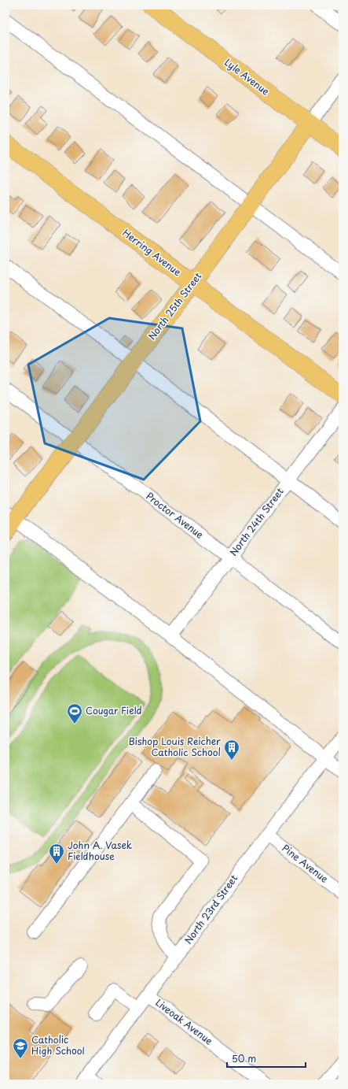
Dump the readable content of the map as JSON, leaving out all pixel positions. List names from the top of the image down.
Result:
{
  "streets": {
    "main road": ["Lyle Avenue", "Herring Avenue", "North 25th Street"],
    "street": [
      "Proctor Avenue",
      "North 24th Street",
      "Pine Avenue",
      "North 23rd Street",
      "Liveoak Avenue"
    ]
  },
  "crossings": [
    ["Lyle Avenue", "North 25th Street"],
    ["Herring Avenue", "North 25th Street"],
    ["North 25th Street", "Proctor Avenue"],
    ["Proctor Avenue", "North 24th Street"],
    ["Pine Avenue", "North 23rd Street"],
    ["North 23rd Street", "Liveoak Avenue"]
  ],
  "places": {
    "sports": ["Cougar Field"],
    "building": ["Bishop Louis Reicher Catholic School", "John A. Vasek Fieldhouse"],
    "school or university": ["Catholic High School"]
  },
  "scale_bar": "50 m"
}
